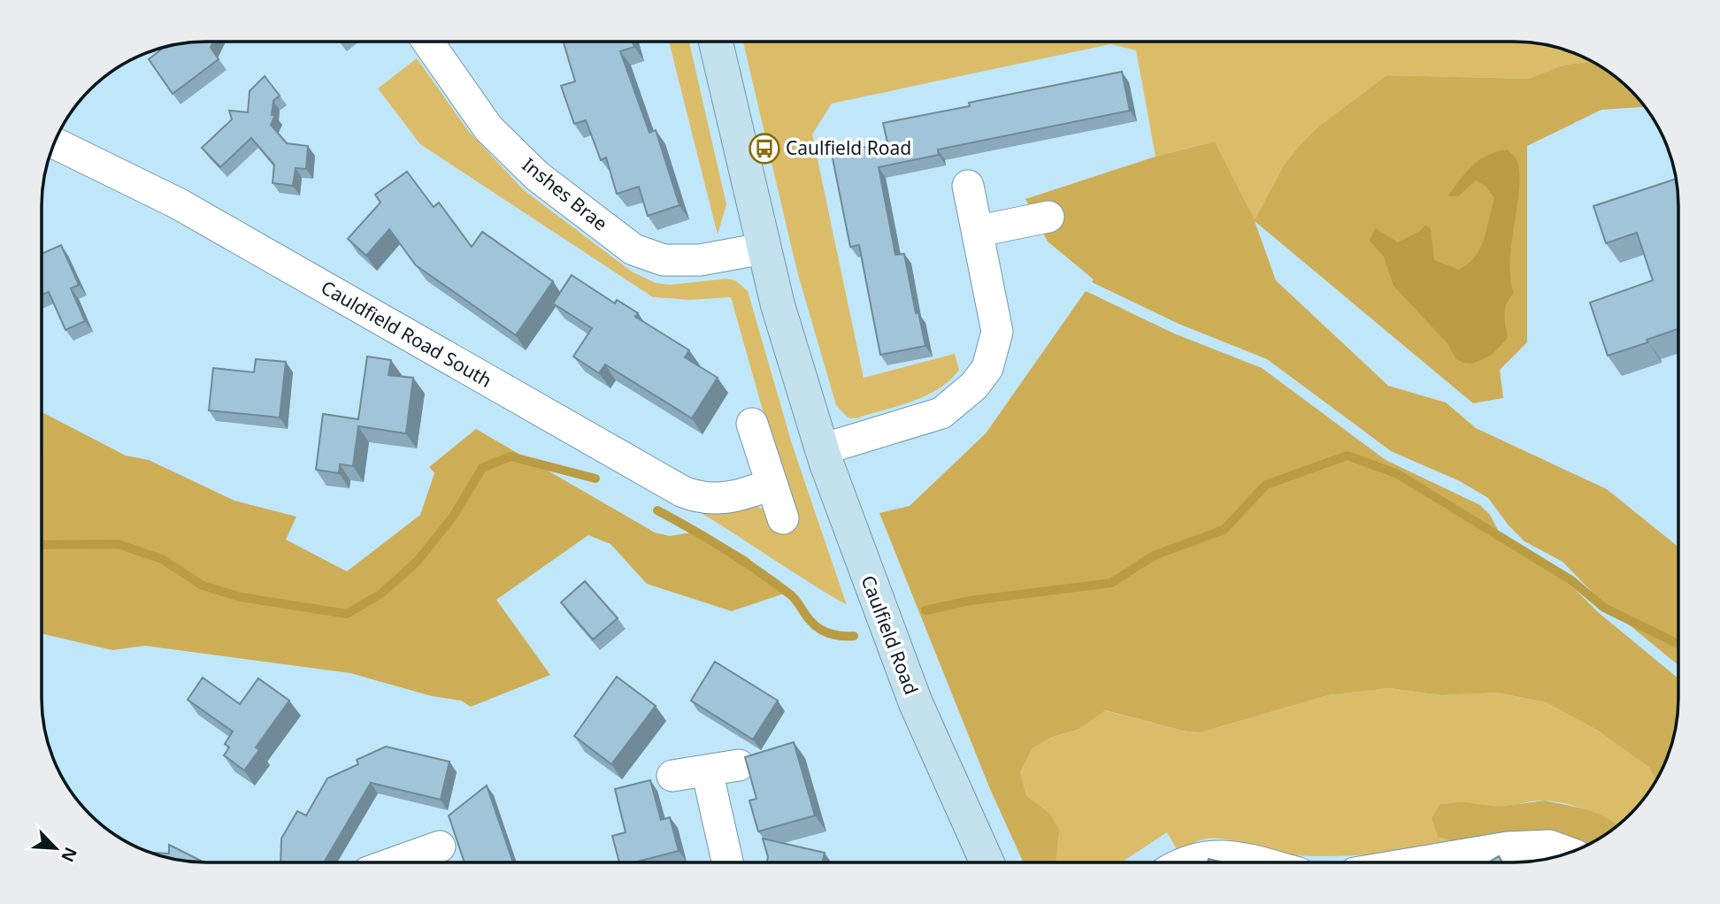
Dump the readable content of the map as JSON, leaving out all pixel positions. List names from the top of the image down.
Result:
{
  "streets": {
    "street": ["Inshes Brae", "Cauldfield Road South", "Caulfield Road"]
  },
  "crossings": [
    ["Inshes Brae", "Caulfield Road"]
  ],
  "places": {
    "bus stop": ["Caulfield Road"]
  },
  "north": "bottom right"
}
